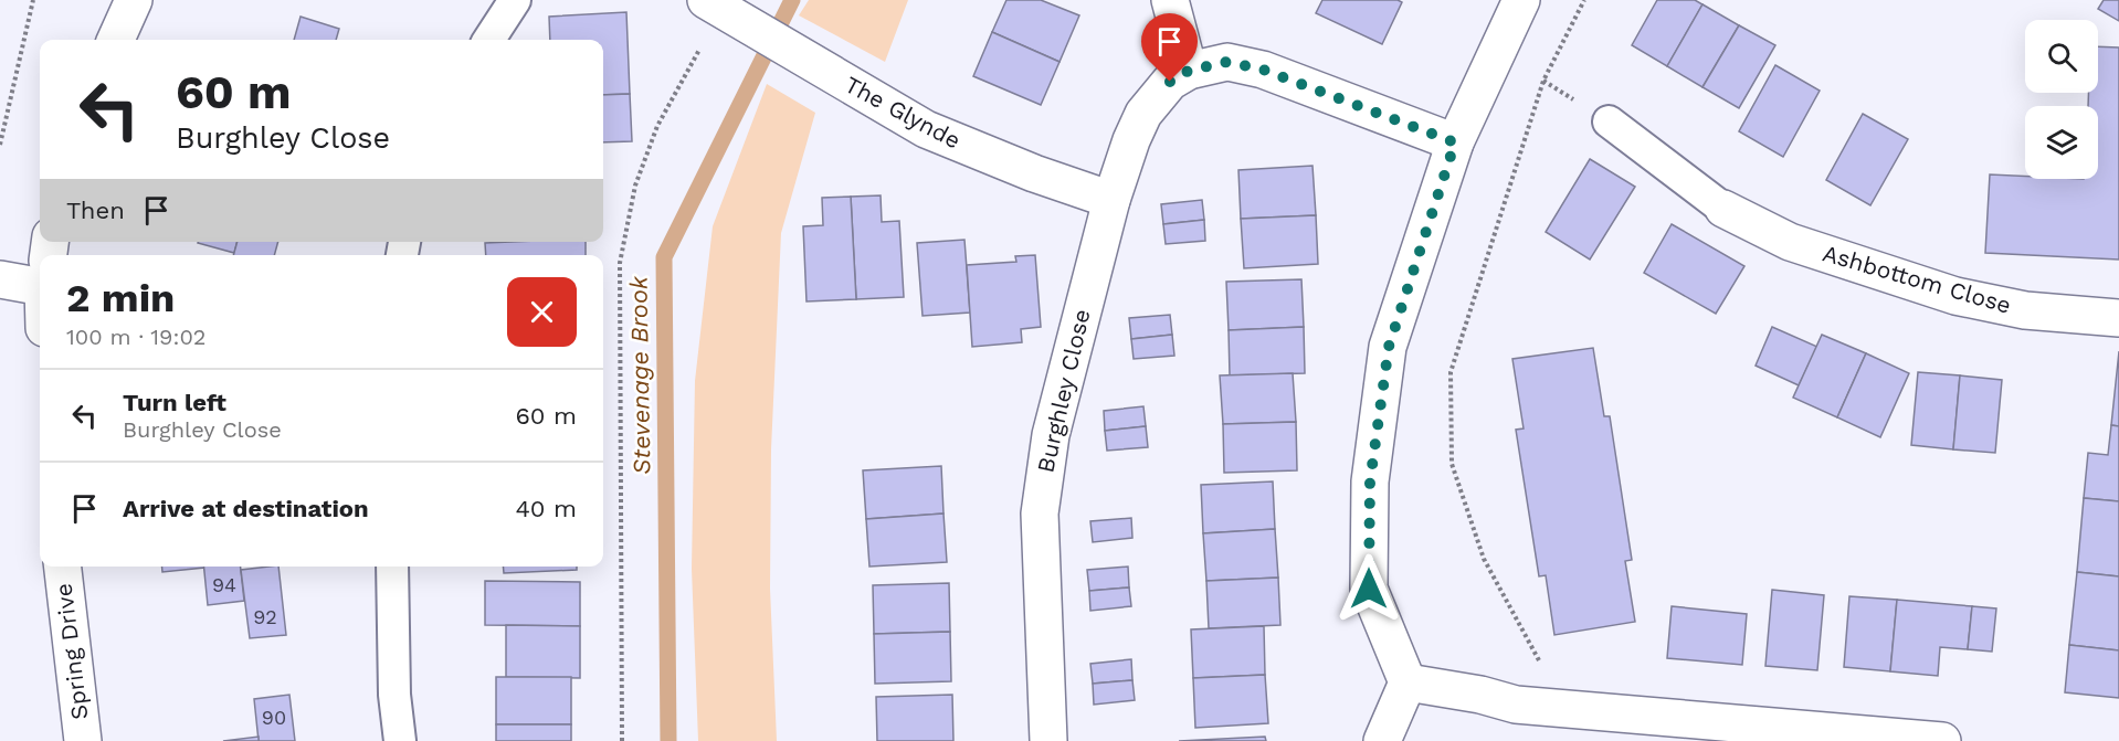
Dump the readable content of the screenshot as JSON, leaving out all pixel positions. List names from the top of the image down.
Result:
{
  "streets": {
    "street": [
      "The Glynde",
      "Ashbottom Close",
      "Burghley Close",
      "Spring Drive"
    ]
  },
  "crossings": [
    ["The Glynde", "Burghley Close"]
  ],
  "water": ["Stevenage Brook"],
  "house_numbers": ["94", "92", "90"],
  "page": {
    "turn": ["60 m", "Burghley Close"],
    "then": "Then",
    "heading": ["2 min", "100 m · 19:02"],
    "list": [
      {
        "name": "Turn left",
        "note": "Burghley Close",
        "value": "60 m"
      },
      {
        "name": "Arrive at destination",
        "value": "40 m"
      }
    ]
  }
}
